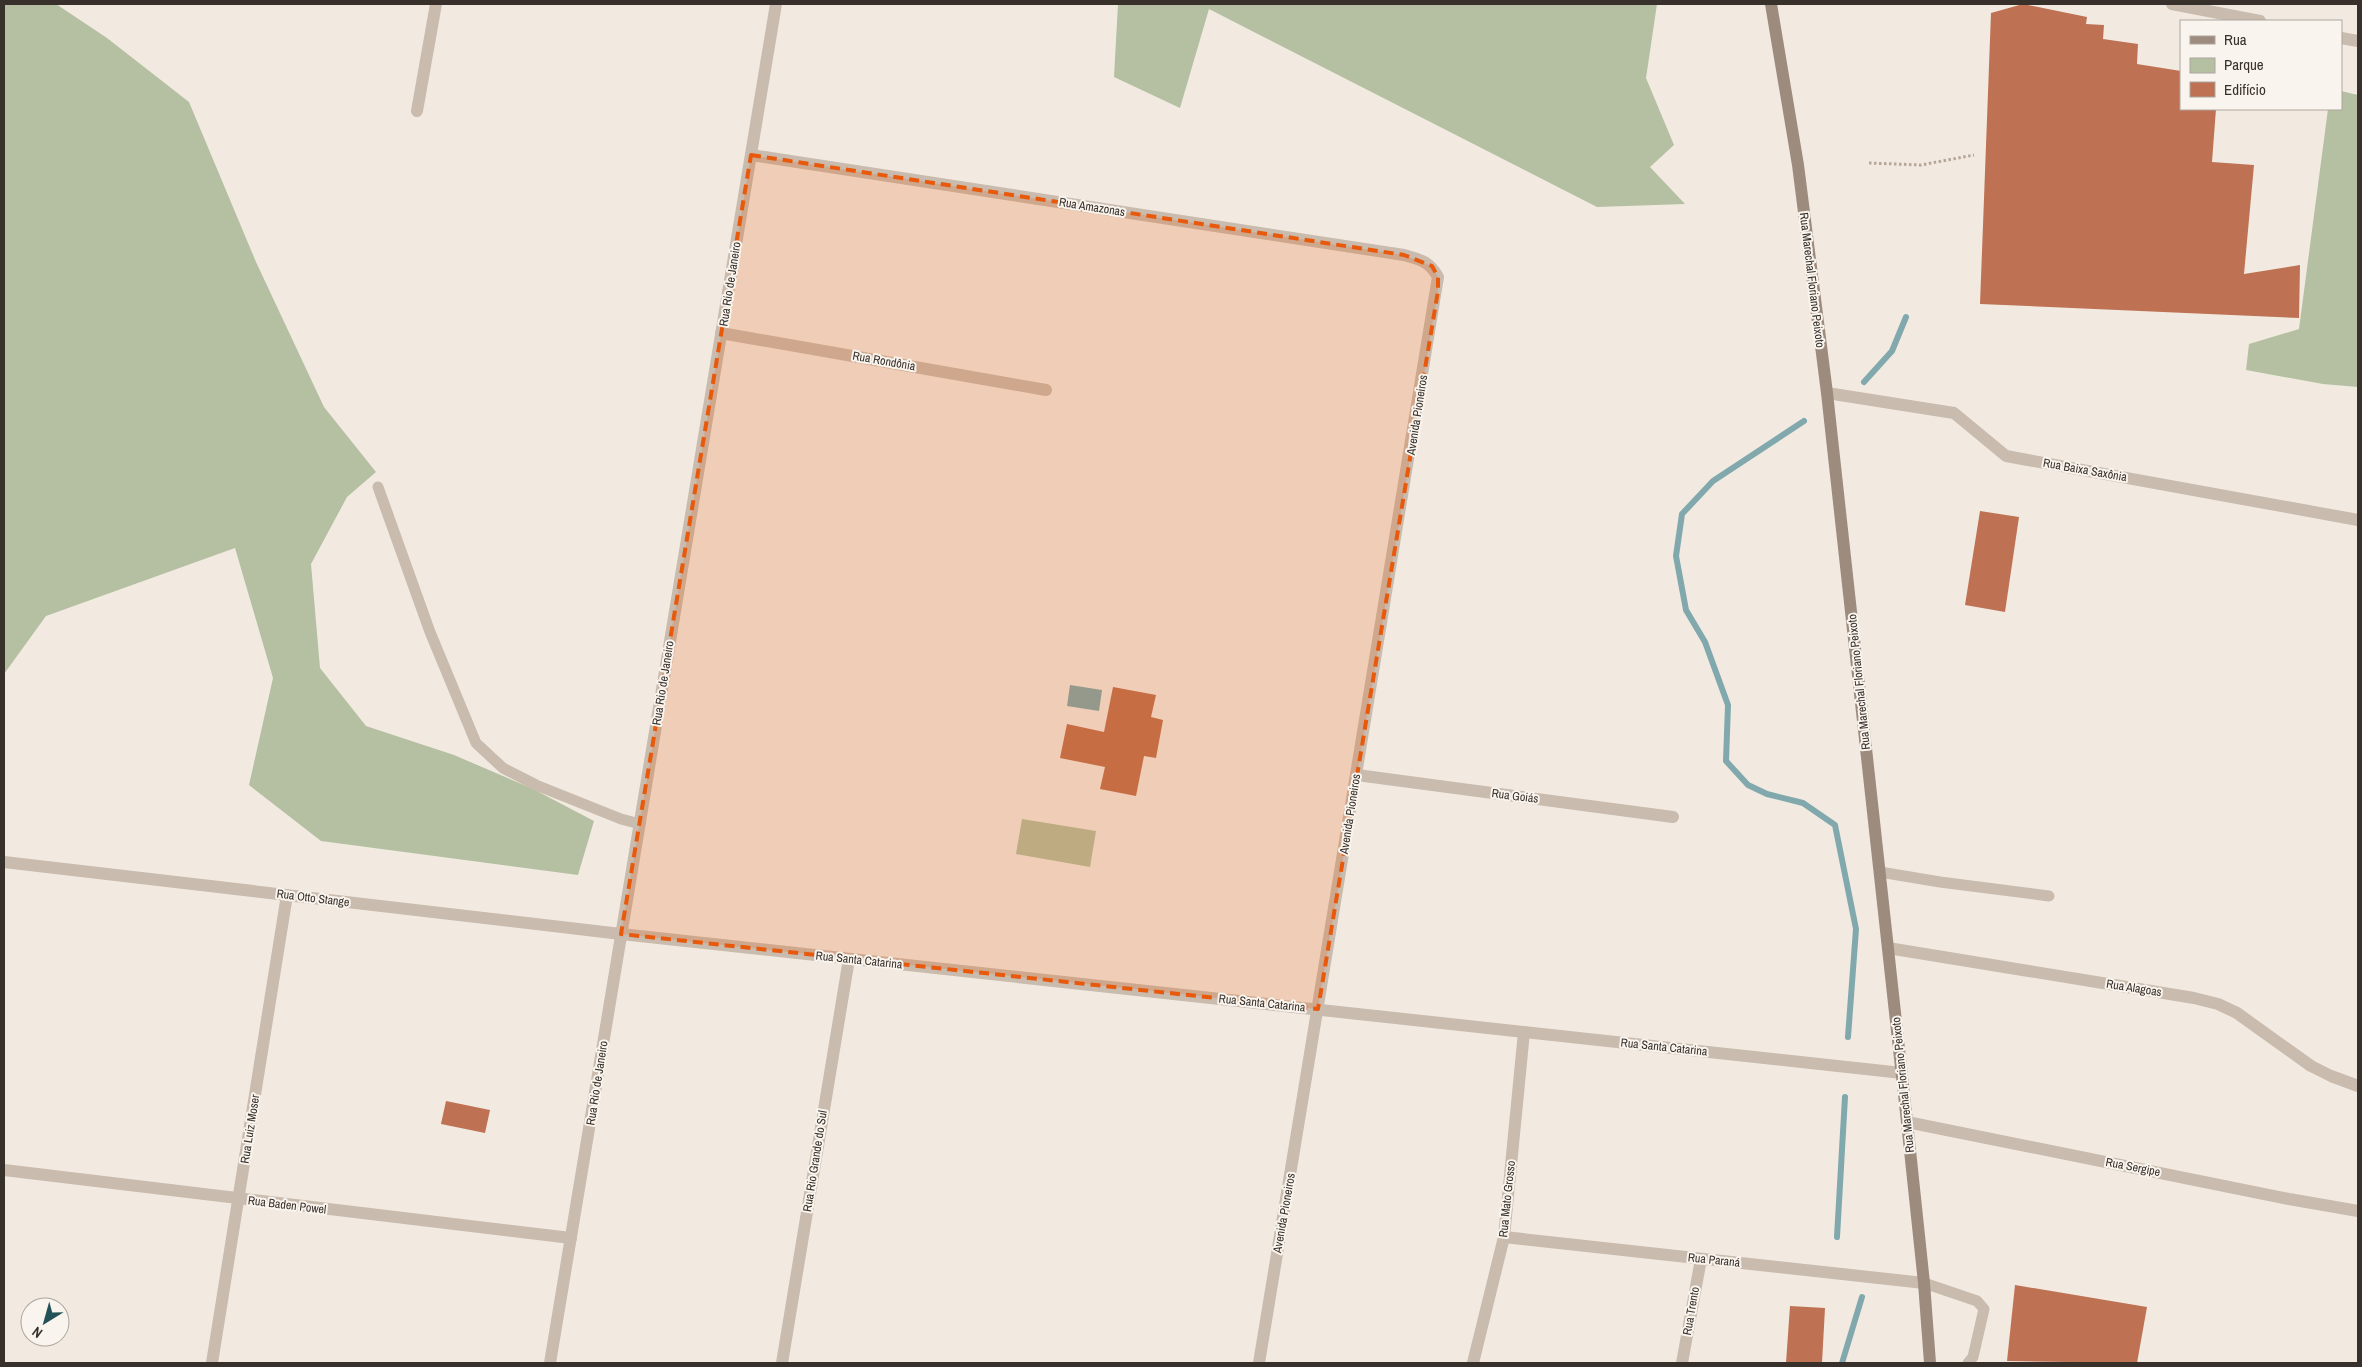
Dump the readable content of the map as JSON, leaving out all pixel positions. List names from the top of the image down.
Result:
{
  "streets": {
    "main road": ["Rua Marechal Floriano Peixoto"],
    "street": [
      "Rua Amazonas",
      "Rua Rio de Janeiro",
      "Rua Rondônia",
      "Avenida Pioneiros",
      "Rua Baixa Saxônia",
      "Rua Goiás",
      "Rua Otto Stange",
      "Rua Santa Catarina",
      "Rua Alagoas",
      "Rua Luiz Moser",
      "Rua Rio Grande do Sul",
      "Rua Sergipe",
      "Rua Mato Grosso",
      "Rua Baden Powel",
      "Rua Paraná",
      "Rua Trento"
    ]
  },
  "crossings": [
    ["Rua Amazonas", "Rua Rio de Janeiro"],
    ["Rua Amazonas", "Avenida Pioneiros"],
    ["Rua Marechal Floriano Peixoto", "Rua Baixa Saxônia"],
    ["Rua Marechal Floriano Peixoto", "Rua Santa Catarina"],
    ["Rua Marechal Floriano Peixoto", "Rua Alagoas"],
    ["Rua Marechal Floriano Peixoto", "Rua Sergipe"],
    ["Rua Marechal Floriano Peixoto", "Rua Paraná"],
    ["Rua Rio de Janeiro", "Rua Rondônia"],
    ["Rua Rio de Janeiro", "Rua Otto Stange"],
    ["Rua Rio de Janeiro", "Rua Santa Catarina"],
    ["Rua Rio de Janeiro", "Rua Baden Powel"],
    ["Avenida Pioneiros", "Rua Goiás"],
    ["Avenida Pioneiros", "Rua Santa Catarina"],
    ["Rua Otto Stange", "Rua Santa Catarina"],
    ["Rua Otto Stange", "Rua Luiz Moser"],
    ["Rua Santa Catarina", "Rua Rio Grande do Sul"],
    ["Rua Santa Catarina", "Rua Mato Grosso"],
    ["Rua Luiz Moser", "Rua Baden Powel"],
    ["Rua Mato Grosso", "Rua Paraná"],
    ["Rua Paraná", "Rua Trento"]
  ],
  "legend": ["Rua", "Parque", "Edifício"],
  "north": "bottom left"
}
